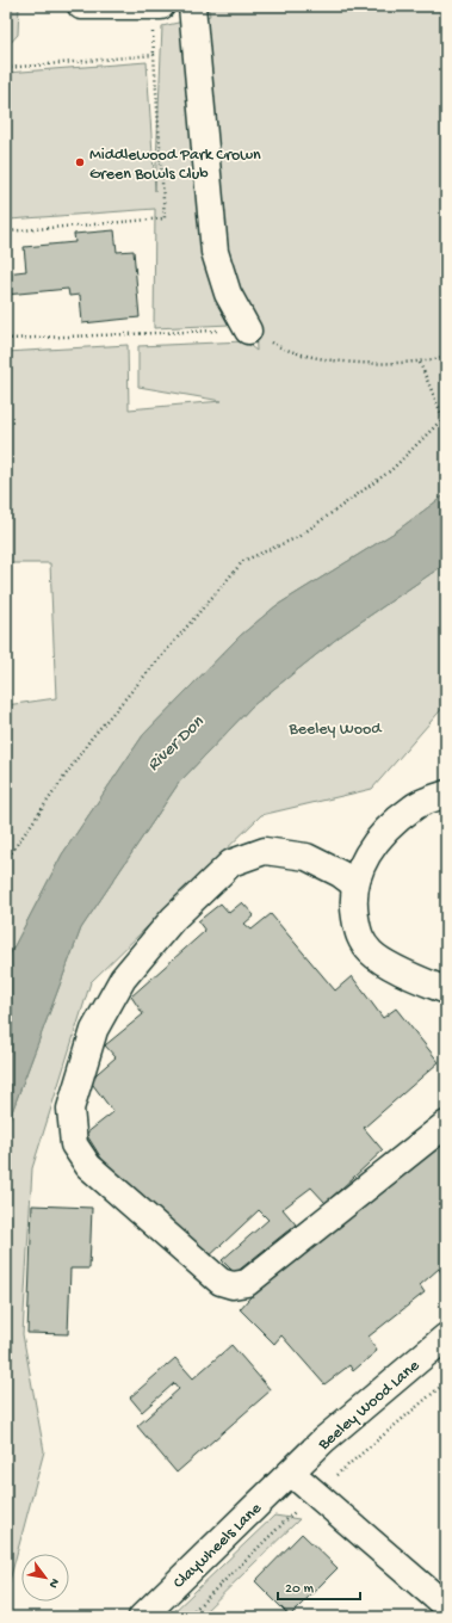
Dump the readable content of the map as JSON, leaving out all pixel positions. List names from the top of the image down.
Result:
{
  "streets": {
    "street": ["Beeley Wood Lane", "Claywheels Lane"]
  },
  "crossings": [
    ["Beeley Wood Lane", "Claywheels Lane"]
  ],
  "water": ["River Don"],
  "parks": ["Beeley Wood"],
  "places": ["Middlewood Park Crown Green Bowls Club"],
  "scale_bar": "20 m",
  "north": "bottom right"
}
